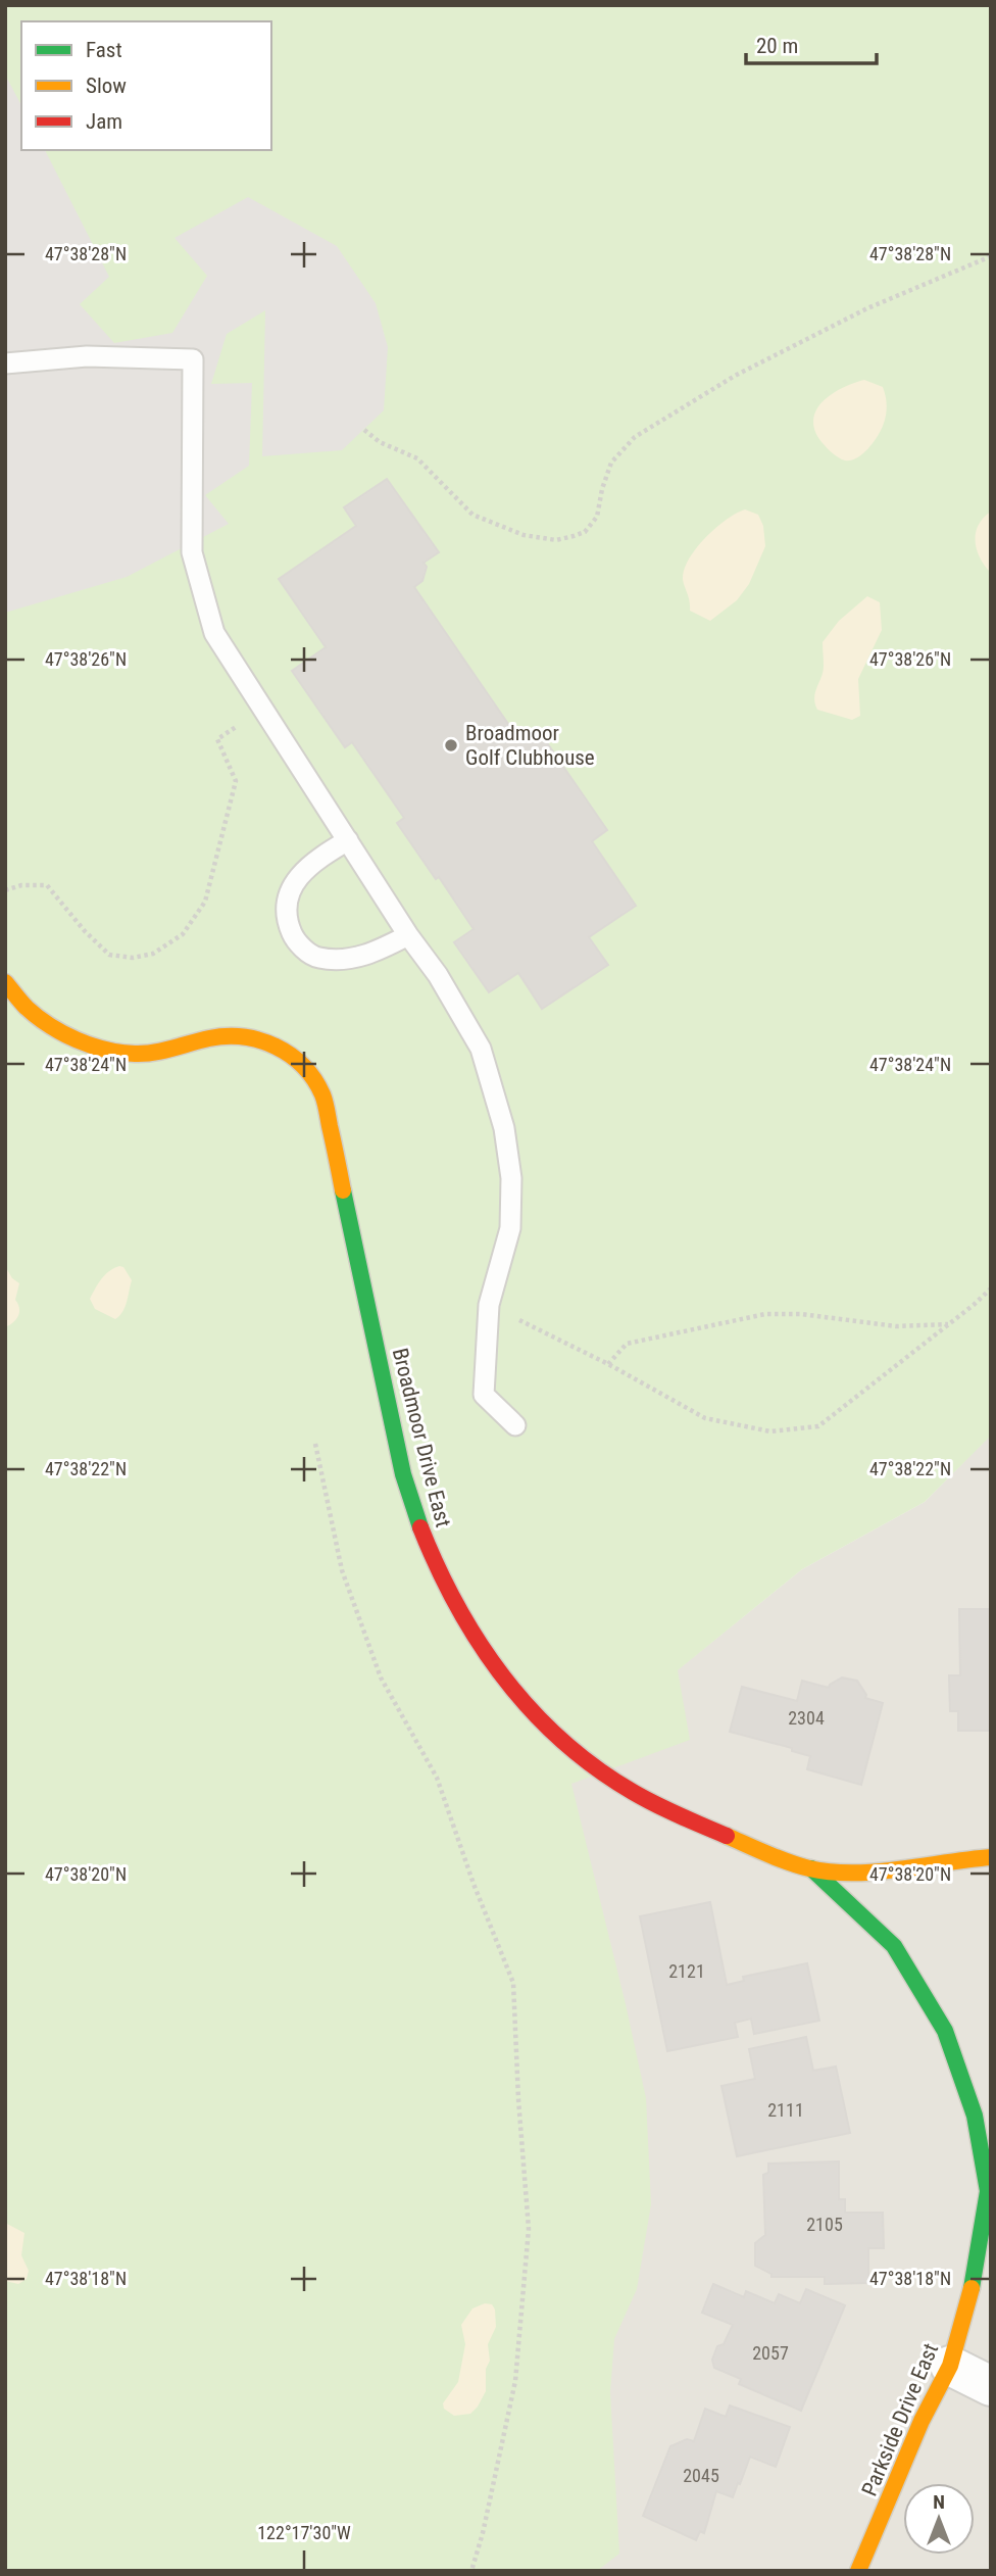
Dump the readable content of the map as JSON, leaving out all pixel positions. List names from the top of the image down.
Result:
{
  "streets": {
    "street": ["Broadmoor Drive East", "Parkside Drive East"]
  },
  "crossings": [
    ["Broadmoor Drive East", "Parkside Drive East"]
  ],
  "places": ["Broadmoor Golf Clubhouse"],
  "house_numbers": [
    "2304",
    "2121",
    "2111",
    "2105",
    "2057",
    "2045"
  ],
  "legend": ["Fast", "Slow", "Jam"],
  "scale_bar": "20 m",
  "north": "top",
  "coordinates": [
    "47°38'28\"N",
    "47°38'26\"N",
    "47°38'24\"N",
    "47°38'22\"N",
    "47°38'20\"N",
    "47°38'18\"N",
    "122°17'30\"W"
  ]
}
